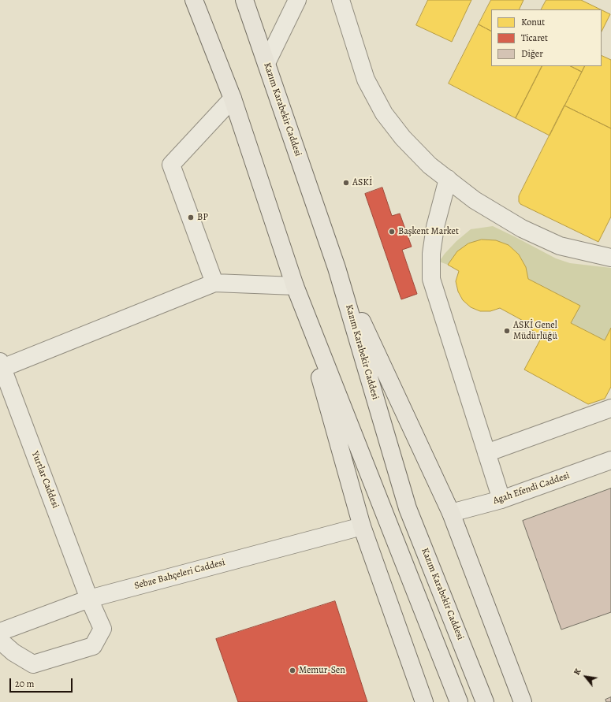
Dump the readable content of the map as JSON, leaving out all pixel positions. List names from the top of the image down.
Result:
{
  "streets": {
    "main road": ["Kazım Karabekir Caddesi"],
    "street": ["Yurtlar Caddesi", "Agah Efendi Caddesi", "Sebze Bahçeleri Caddesi"]
  },
  "crossings": [
    ["Yurtlar Caddesi", "Sebze Bahçeleri Caddesi"]
  ],
  "places": [
    "ASKİ",
    "BP",
    "Başkent Market",
    "ASKİ Genel Müdürlüğü",
    "Memur-Sen"
  ],
  "legend": ["Konut", "Ticaret", "Diğer"],
  "scale_bar": "20 m",
  "north": "top left"
}
